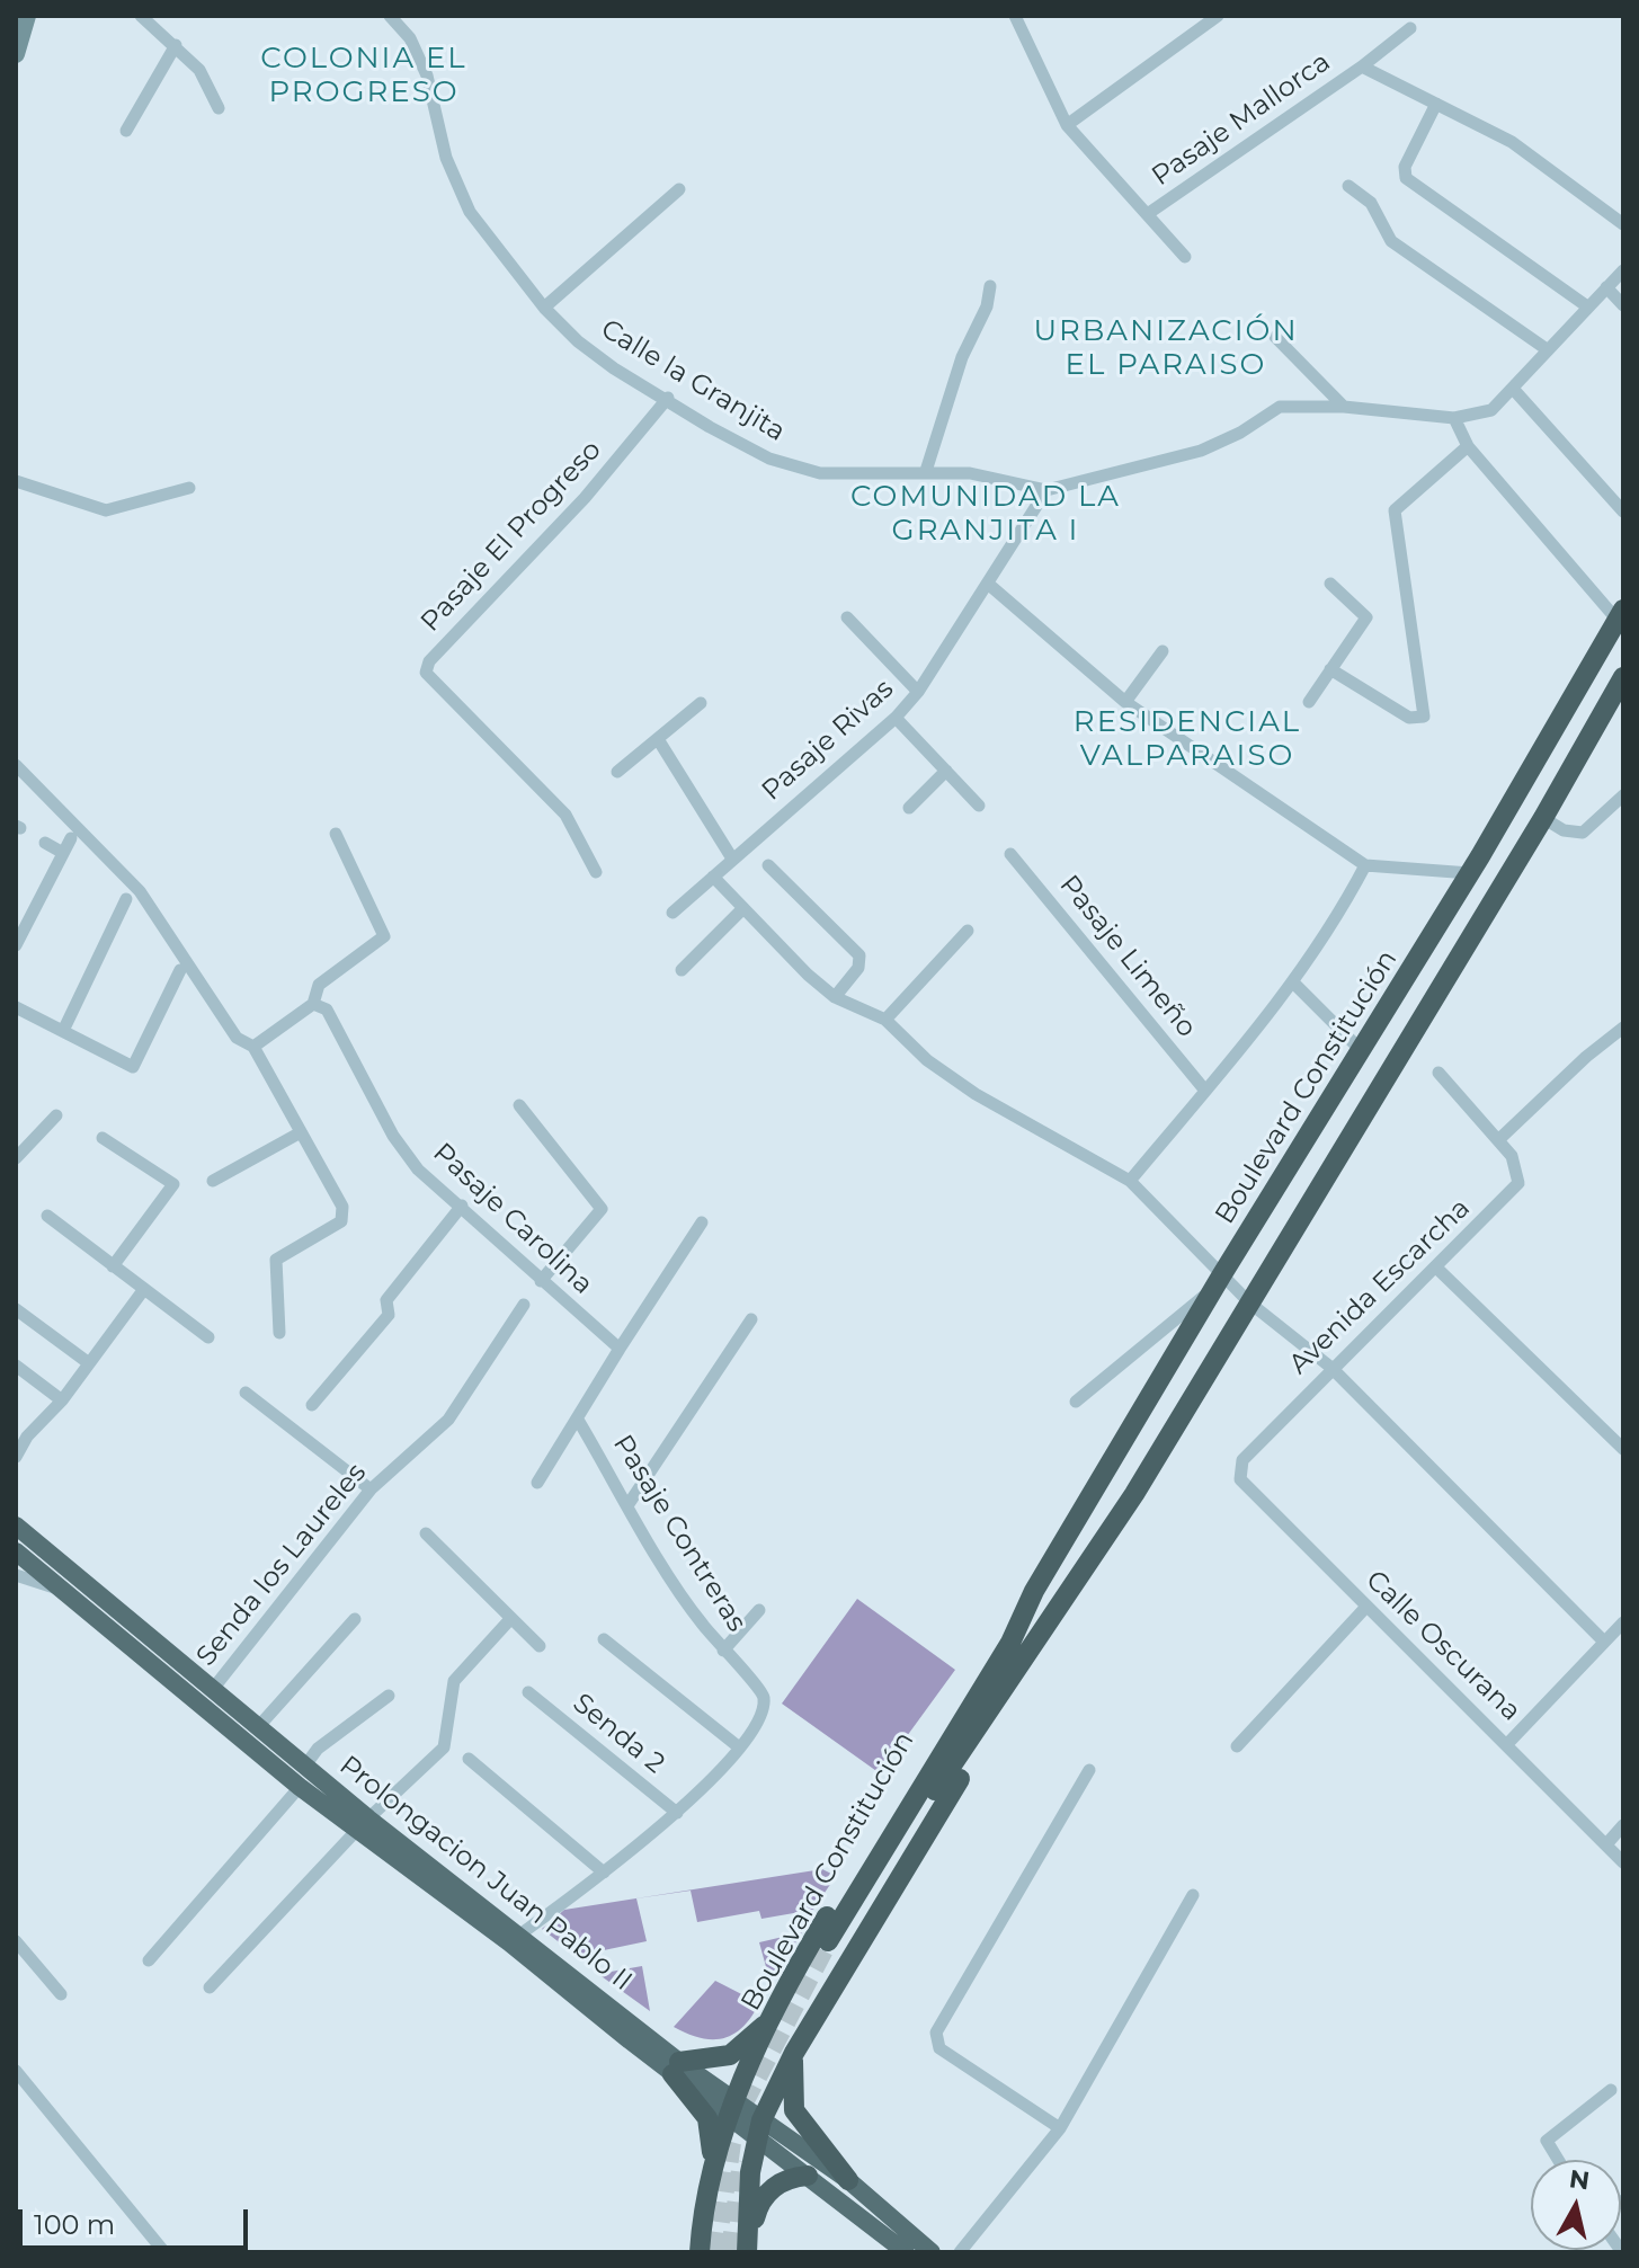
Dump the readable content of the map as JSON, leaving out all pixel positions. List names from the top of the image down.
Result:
{
  "streets": {
    "highway": ["Boulevard Constitución"],
    "main road": ["Prolongacion Juan Pablo II"],
    "street": [
      "Pasaje Mallorca",
      "Calle la Granjita",
      "Pasaje El Progreso",
      "Pasaje Rivas",
      "Pasaje Limeño",
      "Pasaje Carolina",
      "Avenida Escarcha",
      "Pasaje Contreras",
      "Senda los Laureles",
      "Calle Oscurana",
      "Senda 2"
    ]
  },
  "crossings": [
    ["Calle la Granjita", "Pasaje El Progreso"],
    ["Calle la Granjita", "Pasaje Rivas"],
    ["Boulevard Constitución", "Prolongacion Juan Pablo II"],
    ["Avenida Escarcha", "Calle Oscurana"],
    ["Pasaje Contreras", "Senda 2"],
    ["Pasaje Contreras", "Prolongacion Juan Pablo II"],
    ["Senda los Laureles", "Prolongacion Juan Pablo II"]
  ],
  "districts": [
    "COLONIA EL PROGRESO",
    "URBANIZACIÓN EL PARAISO",
    "COMUNIDAD LA GRANJITA I",
    "RESIDENCIAL VALPARAISO"
  ],
  "scale_bar": "100 m",
  "north": "top"
}
